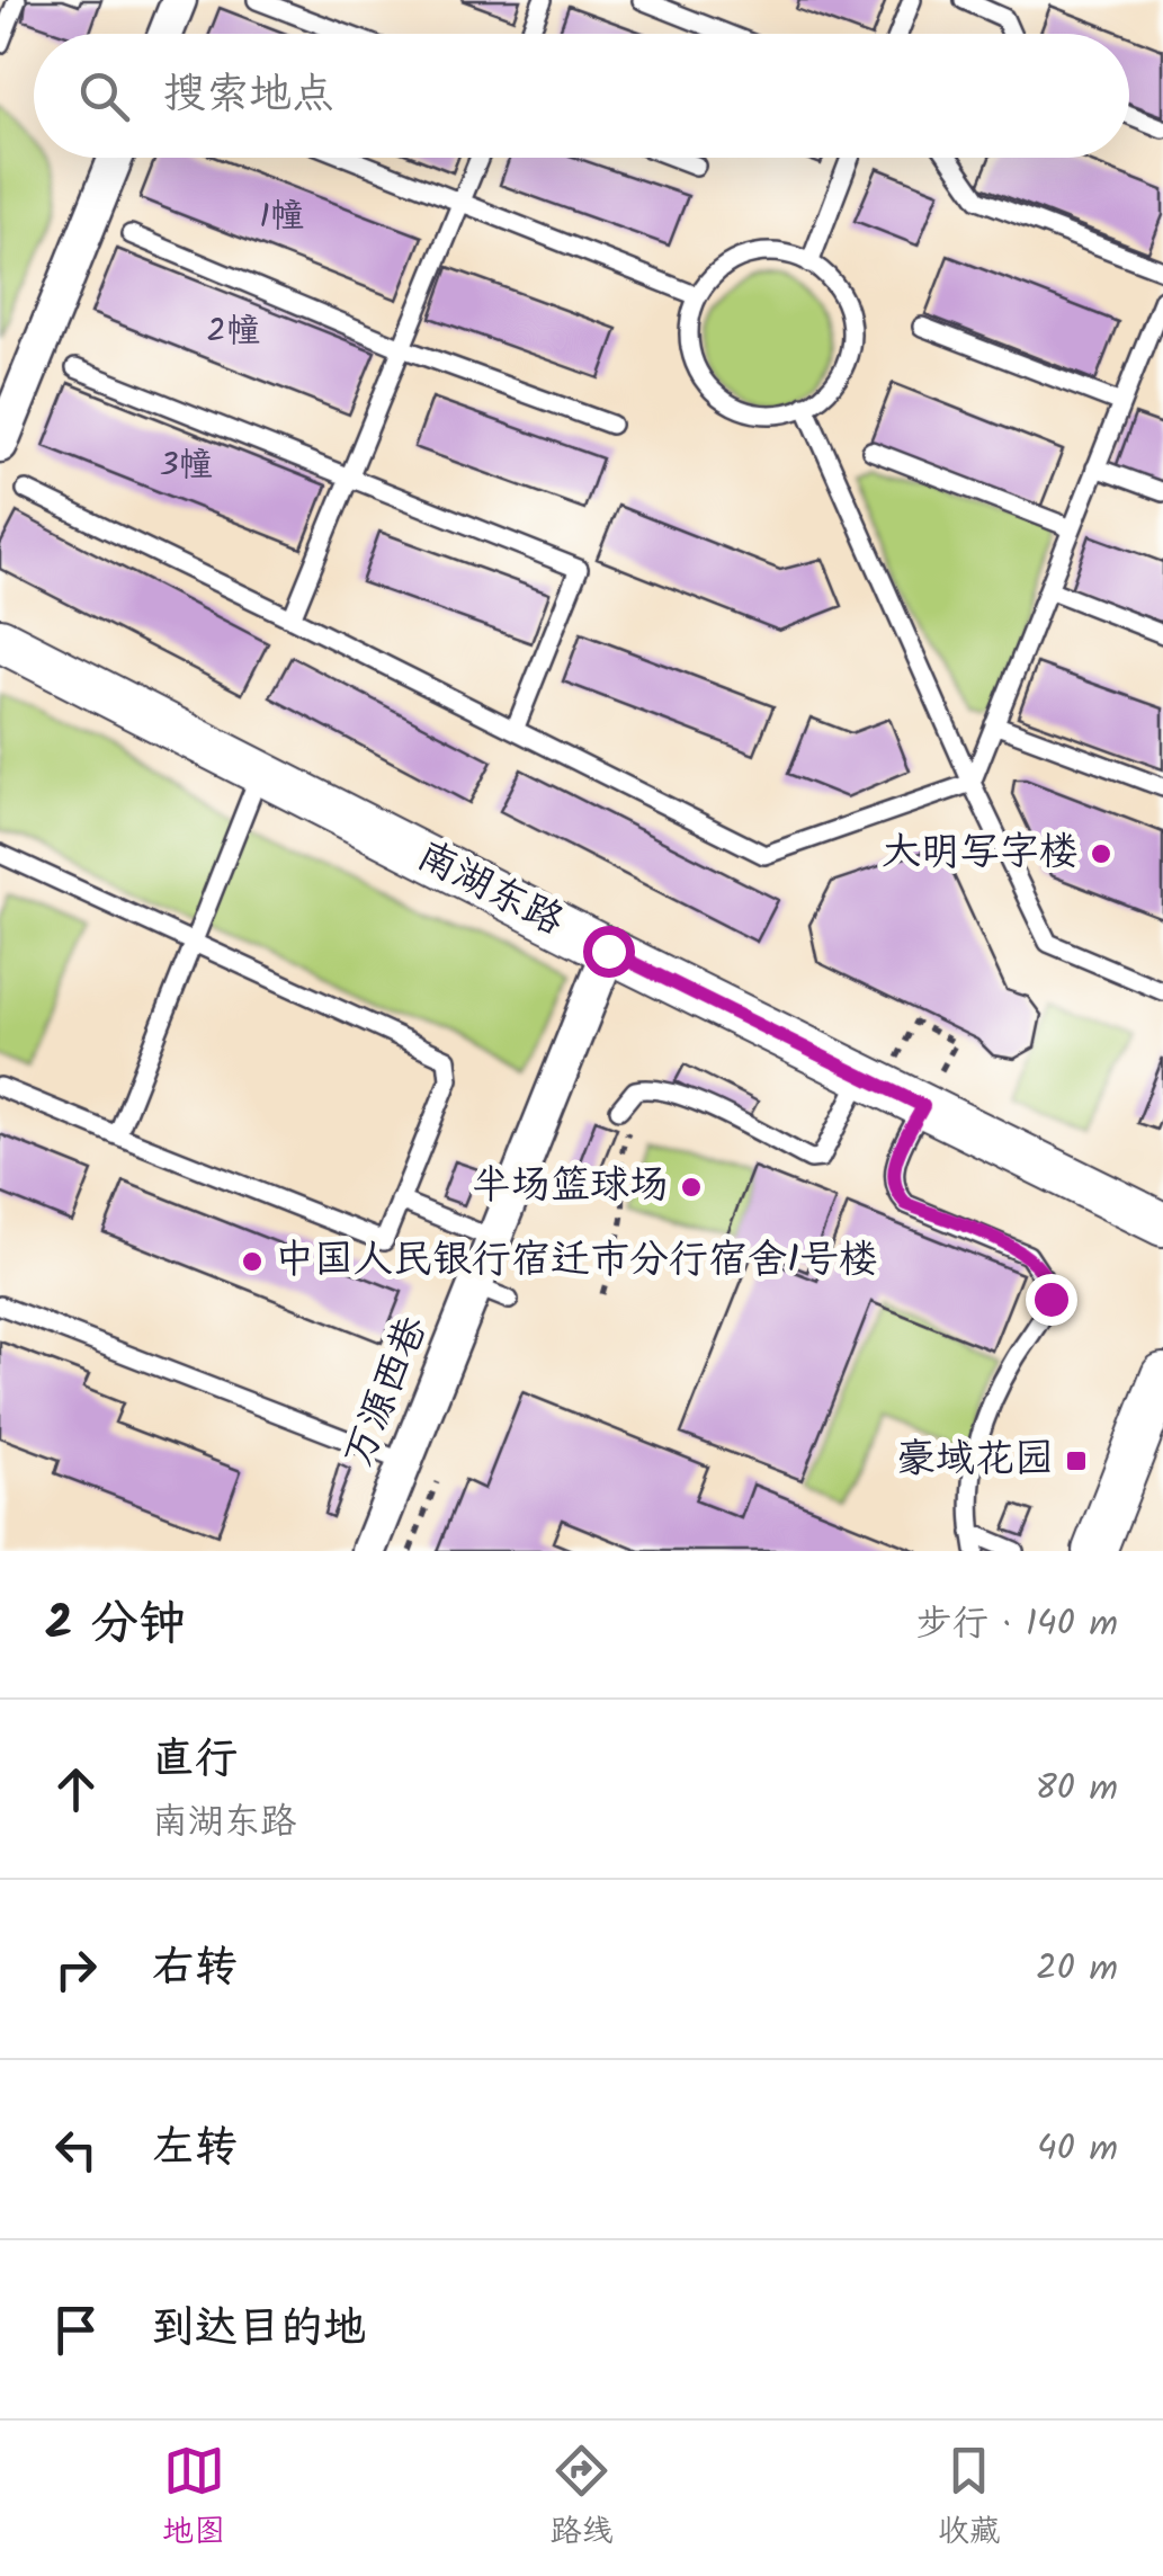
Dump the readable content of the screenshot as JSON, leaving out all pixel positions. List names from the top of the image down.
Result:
{
  "streets": {
    "street": ["南湖东路", "万源西巷"]
  },
  "crossings": [
    ["南湖东路", "万源西巷"]
  ],
  "places": {
    "other": ["大明写字楼", "半场篮球场", "中国人民银行宿迁市分行宿舍1号楼"],
    "transit": ["豪域花园"]
  },
  "house_numbers": ["1幢", "2幢", "3幢"],
  "page": {
    "search": "搜索地点",
    "heading": ["2 分钟", "步行 · 140 m"],
    "list": [
      ["直行", "南湖东路", "80 m"],
      ["右转", "20 m"],
      ["左转", "40 m"],
      "到达目的地"
    ],
    "nav": ["地图", "路线", "收藏"]
  }
}
